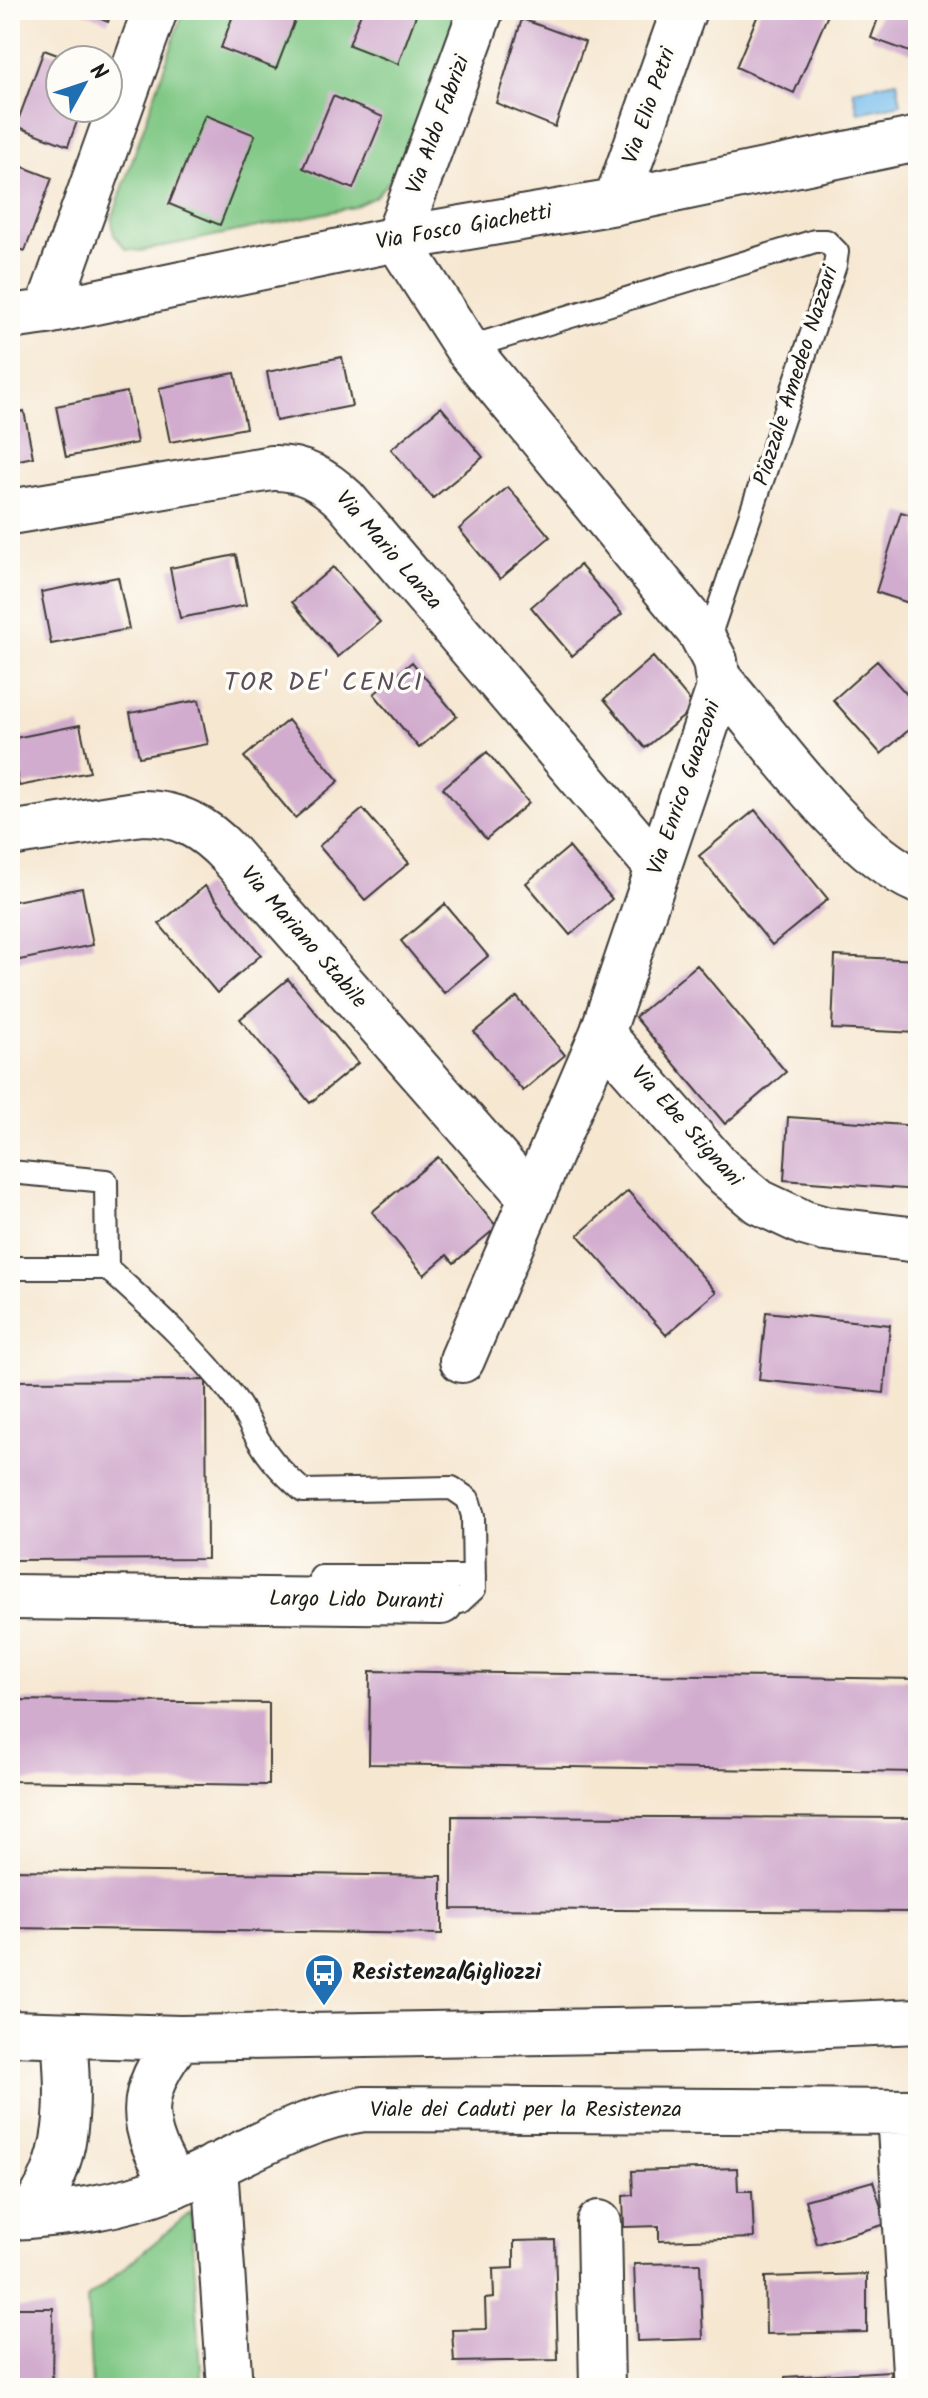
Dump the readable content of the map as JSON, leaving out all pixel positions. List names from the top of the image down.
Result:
{
  "streets": {
    "street": [
      "Via Elio Petri",
      "Via Aldo Fabrizi",
      "Via Fosco Giachetti",
      "Via Mario Lanza",
      "Via Enrico Guazzoni",
      "Via Mariano Stabile",
      "Via Ebe Stignani",
      "Largo Lido Duranti",
      "Viale dei Caduti per la Resistenza"
    ],
    "lane": ["Piazzale Amedeo Nazzari"]
  },
  "crossings": [
    ["Via Elio Petri", "Via Fosco Giachetti"],
    ["Via Aldo Fabrizi", "Via Fosco Giachetti"],
    ["Piazzale Amedeo Nazzari", "Via Enrico Guazzoni"],
    ["Via Mario Lanza", "Via Enrico Guazzoni"],
    ["Via Enrico Guazzoni", "Via Mariano Stabile"],
    ["Via Enrico Guazzoni", "Via Ebe Stignani"]
  ],
  "districts": ["TOR DE' CENCI"],
  "places": {
    "bus stop": ["Resistenza/Gigliozzi"]
  },
  "north": "top right"
}
